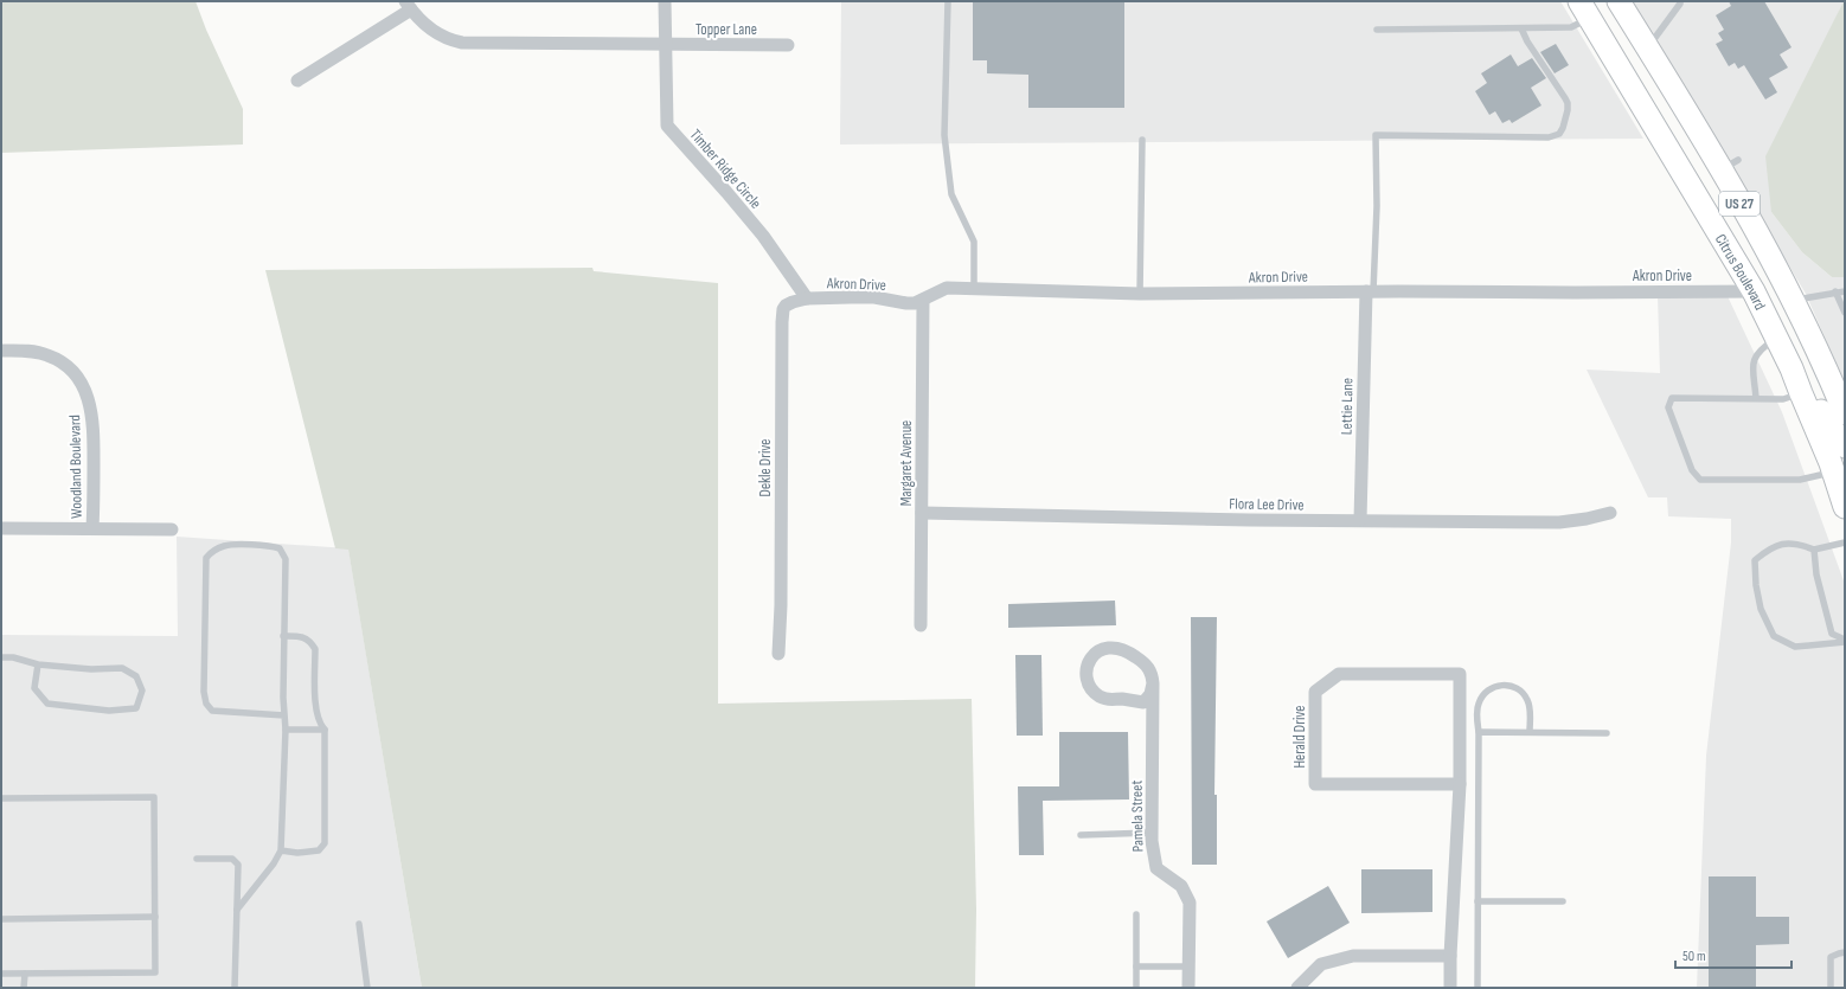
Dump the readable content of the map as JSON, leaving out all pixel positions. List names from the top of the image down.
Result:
{
  "streets": {
    "highway": ["US 27", "Citrus Boulevard"],
    "street": [
      "Topper Lane",
      "Timber Ridge Circle",
      "Akron Drive",
      "Lettie Lane",
      "Margaret Avenue",
      "Woodland Boulevard",
      "Dekle Drive",
      "Flora Lee Drive",
      "Herald Drive",
      "Pamela Street"
    ]
  },
  "crossings": [
    ["Topper Lane", "Timber Ridge Circle"],
    ["Timber Ridge Circle", "Akron Drive"],
    ["Timber Ridge Circle", "Dekle Drive"],
    ["Citrus Boulevard", "Akron Drive"],
    ["Akron Drive", "Lettie Lane"],
    ["Akron Drive", "Margaret Avenue"],
    ["Akron Drive", "Dekle Drive"],
    ["Lettie Lane", "Flora Lee Drive"],
    ["Margaret Avenue", "Flora Lee Drive"]
  ],
  "scale_bar": "50 m"
}
